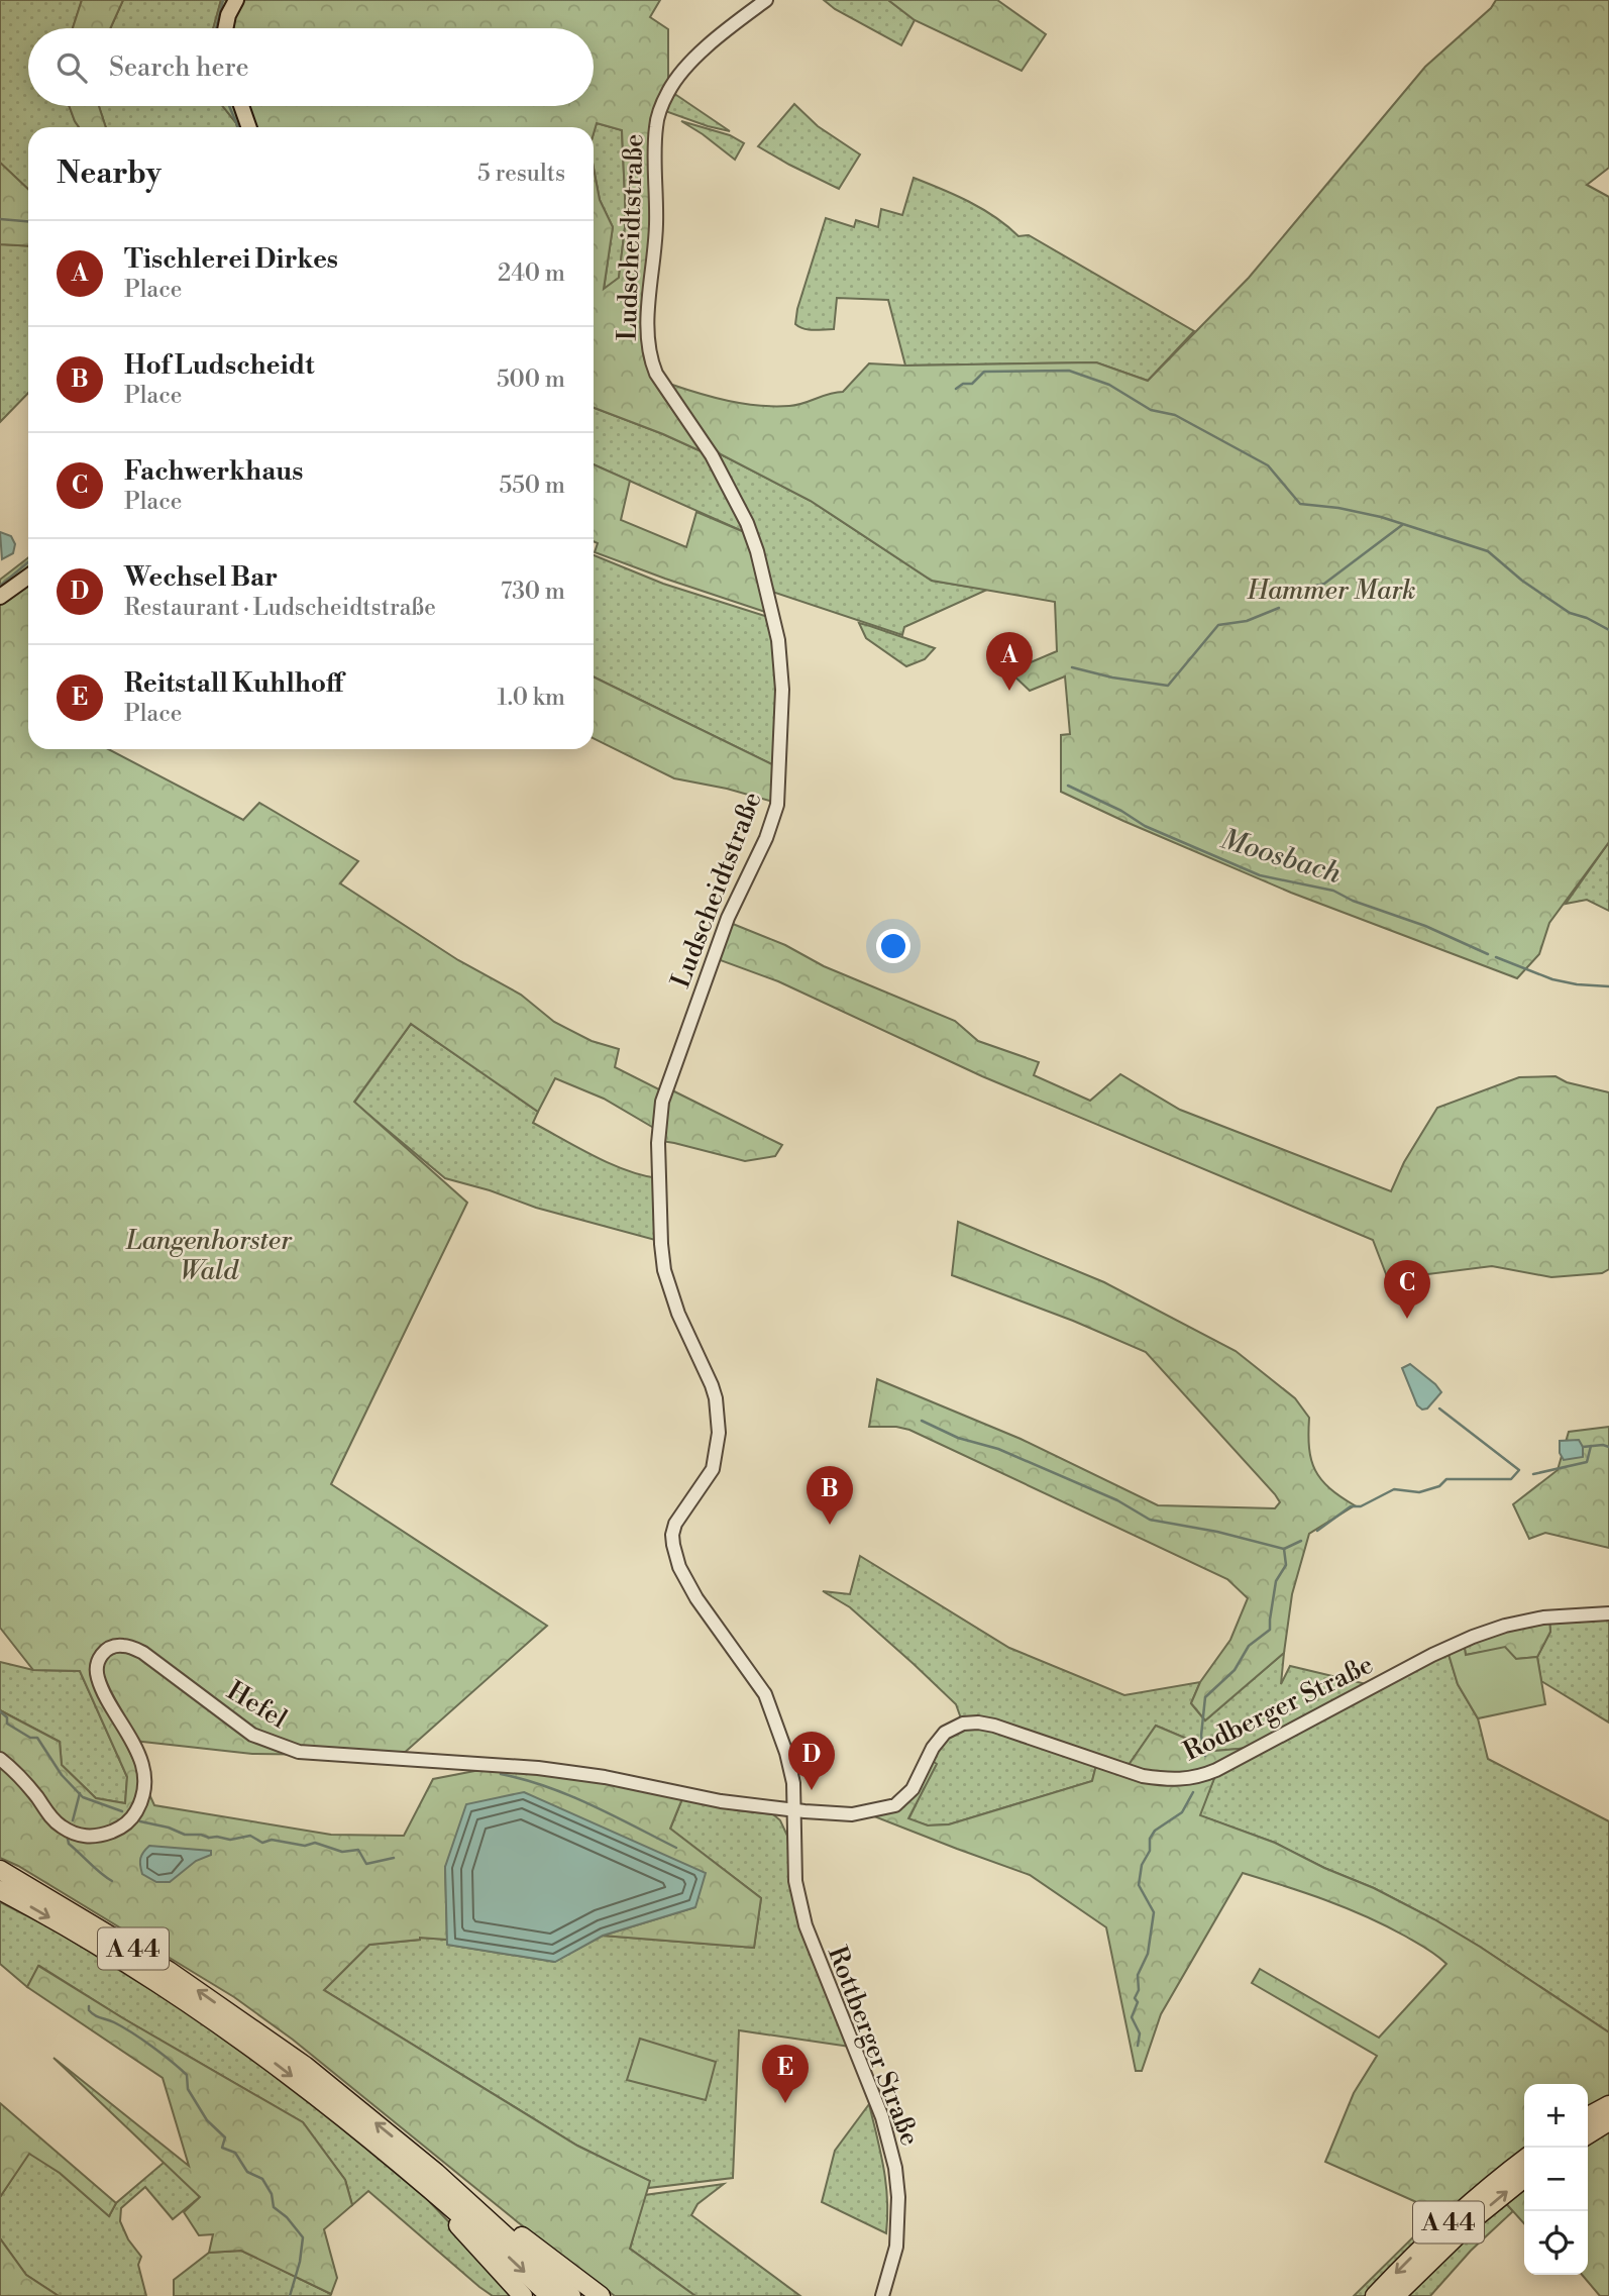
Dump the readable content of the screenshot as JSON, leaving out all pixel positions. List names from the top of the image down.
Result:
{
  "streets": {
    "highway": ["A 44"],
    "street": [
      "Ludscheidtstraße",
      "Hefel",
      "Rodberger Straße",
      "Rottberger Straße"
    ]
  },
  "crossings": [
    ["Ludscheidtstraße", "Hefel"],
    ["Ludscheidtstraße", "Rodberger Straße"],
    ["Ludscheidtstraße", "Rottberger Straße"],
    ["Hefel", "Rodberger Straße"],
    ["Hefel", "Rottberger Straße"],
    ["Rodberger Straße", "Rottberger Straße"]
  ],
  "water": ["Moosbach"],
  "parks": ["Hammer Mark", "Langenhorster Wald"],
  "page": {
    "search": "Search here",
    "heading": ["Nearby", "5 results"],
    "list": [
      {
        "mark": "A",
        "name": "Tischlerei Dirkes",
        "note": "Place",
        "value": "240 m"
      },
      {
        "mark": "B",
        "name": "Hof Ludscheidt",
        "note": "Place",
        "value": "500 m"
      },
      {
        "mark": "C",
        "name": "Fachwerkhaus",
        "note": "Place",
        "value": "550 m"
      },
      {
        "mark": "D",
        "name": "Wechsel Bar",
        "note": "Restaurant · Ludscheidtstraße",
        "value": "730 m"
      },
      {
        "mark": "E",
        "name": "Reitstall Kuhlhoff",
        "note": "Place",
        "value": "1.0 km"
      }
    ],
    "pins": [
      "A",
      "C",
      "B",
      "D",
      "E"
    ],
    "map_buttons": ["+", "−"]
  }
}
